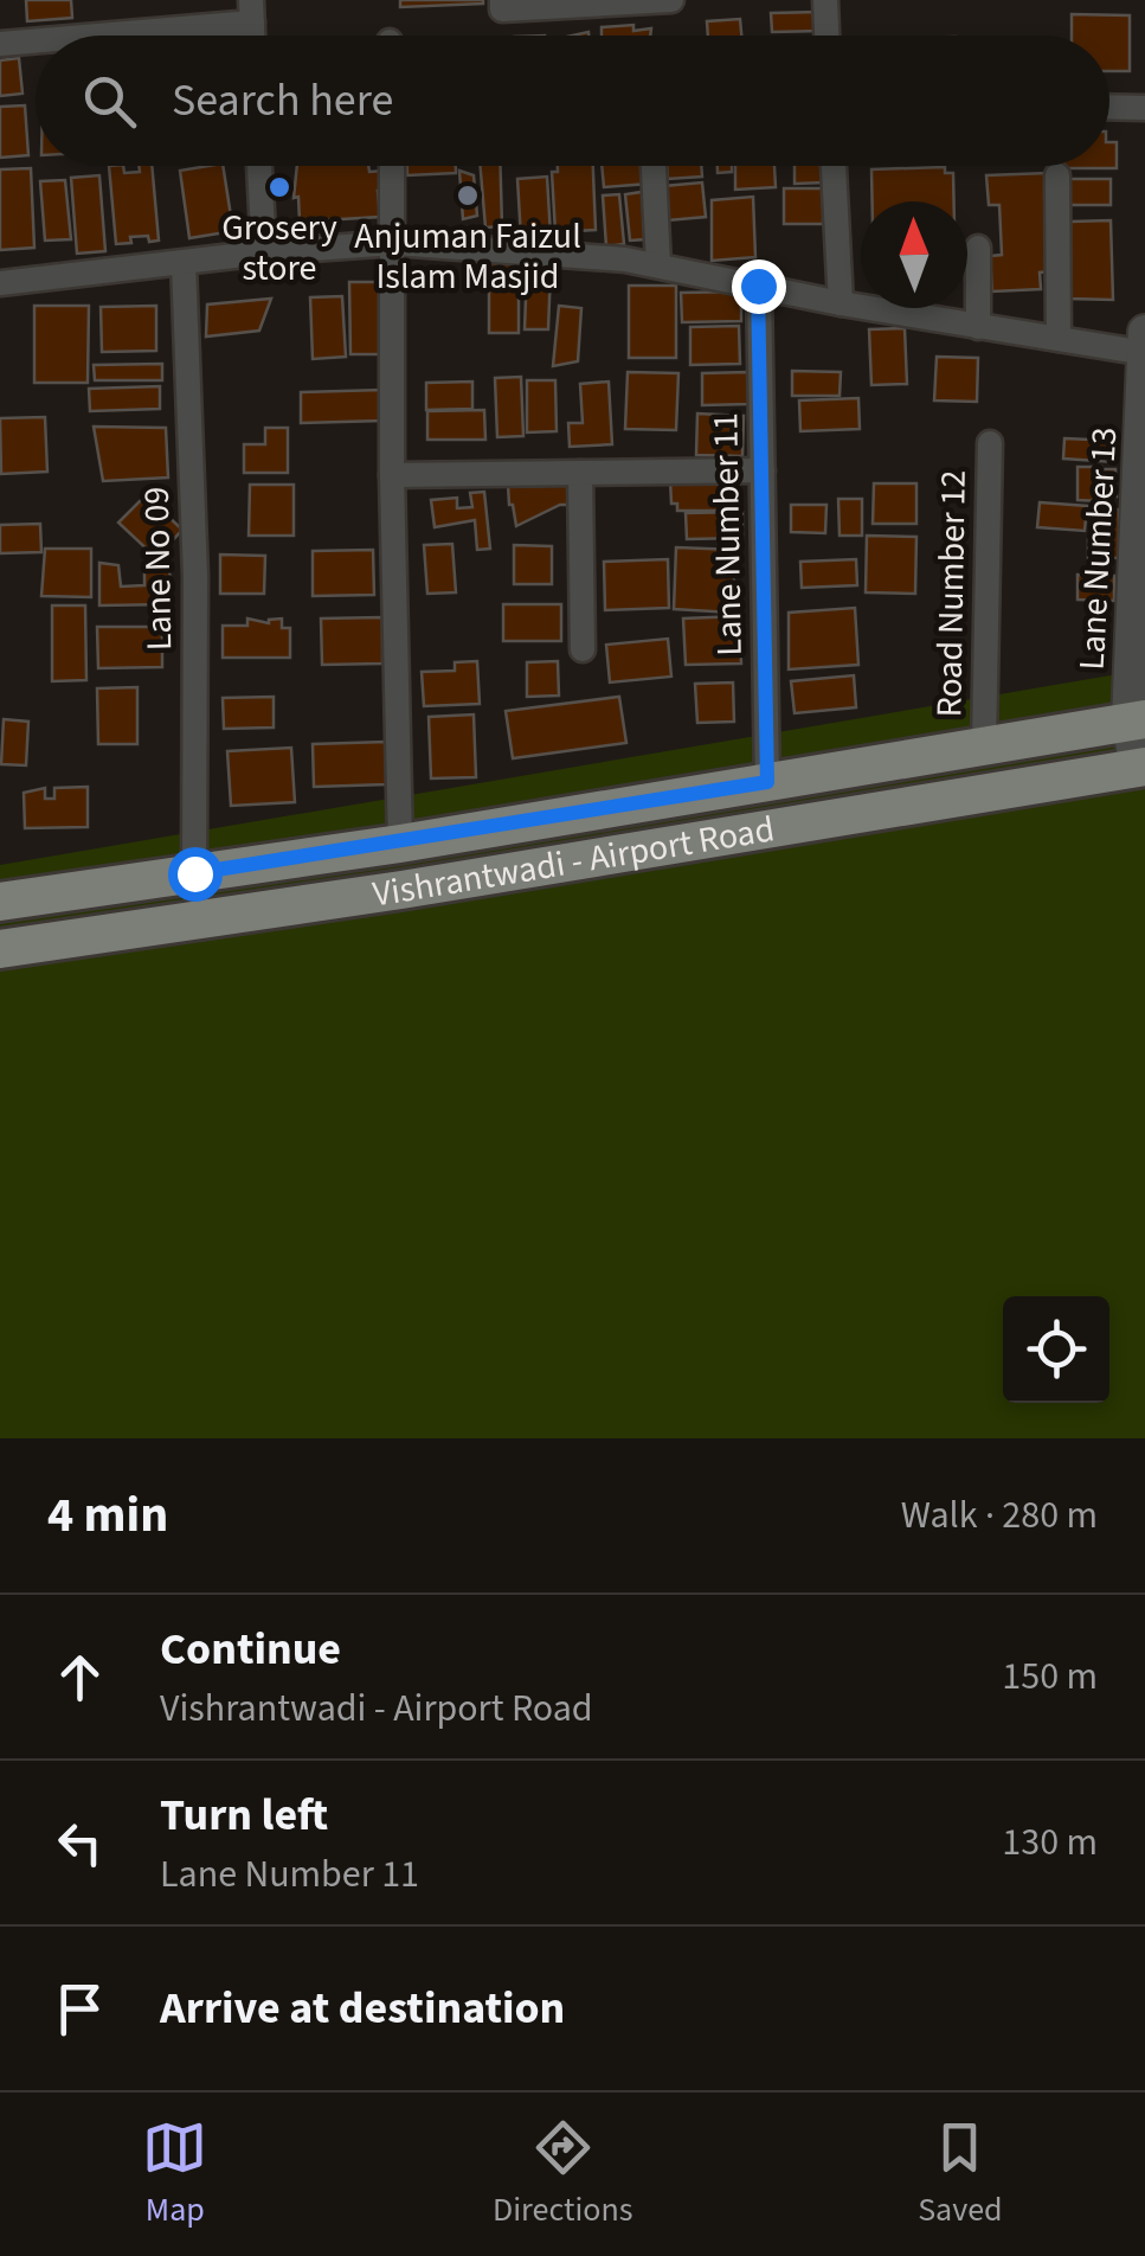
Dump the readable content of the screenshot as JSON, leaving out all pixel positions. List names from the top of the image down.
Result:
{
  "streets": {
    "main road": ["Vishrantwadi - Airport Road"],
    "street": [
      "Lane Number 11",
      "Lane Number 13",
      "Lane No 09",
      "Road Number 12"
    ]
  },
  "crossings": [
    ["Lane Number 11", "Vishrantwadi - Airport Road"],
    ["Lane Number 13", "Vishrantwadi - Airport Road"],
    ["Lane No 09", "Vishrantwadi - Airport Road"],
    ["Road Number 12", "Vishrantwadi - Airport Road"]
  ],
  "places": ["Grosery store", "Anjuman Faizul Islam Masjid"],
  "north": "top",
  "page": {
    "search": "Search here",
    "heading": ["4 min", "Walk · 280 m"],
    "list": [
      ["Continue", "Vishrantwadi - Airport Road", "150 m"],
      ["Turn left", "Lane Number 11", "130 m"],
      "Arrive at destination"
    ],
    "nav": ["Map", "Directions", "Saved"]
  }
}
